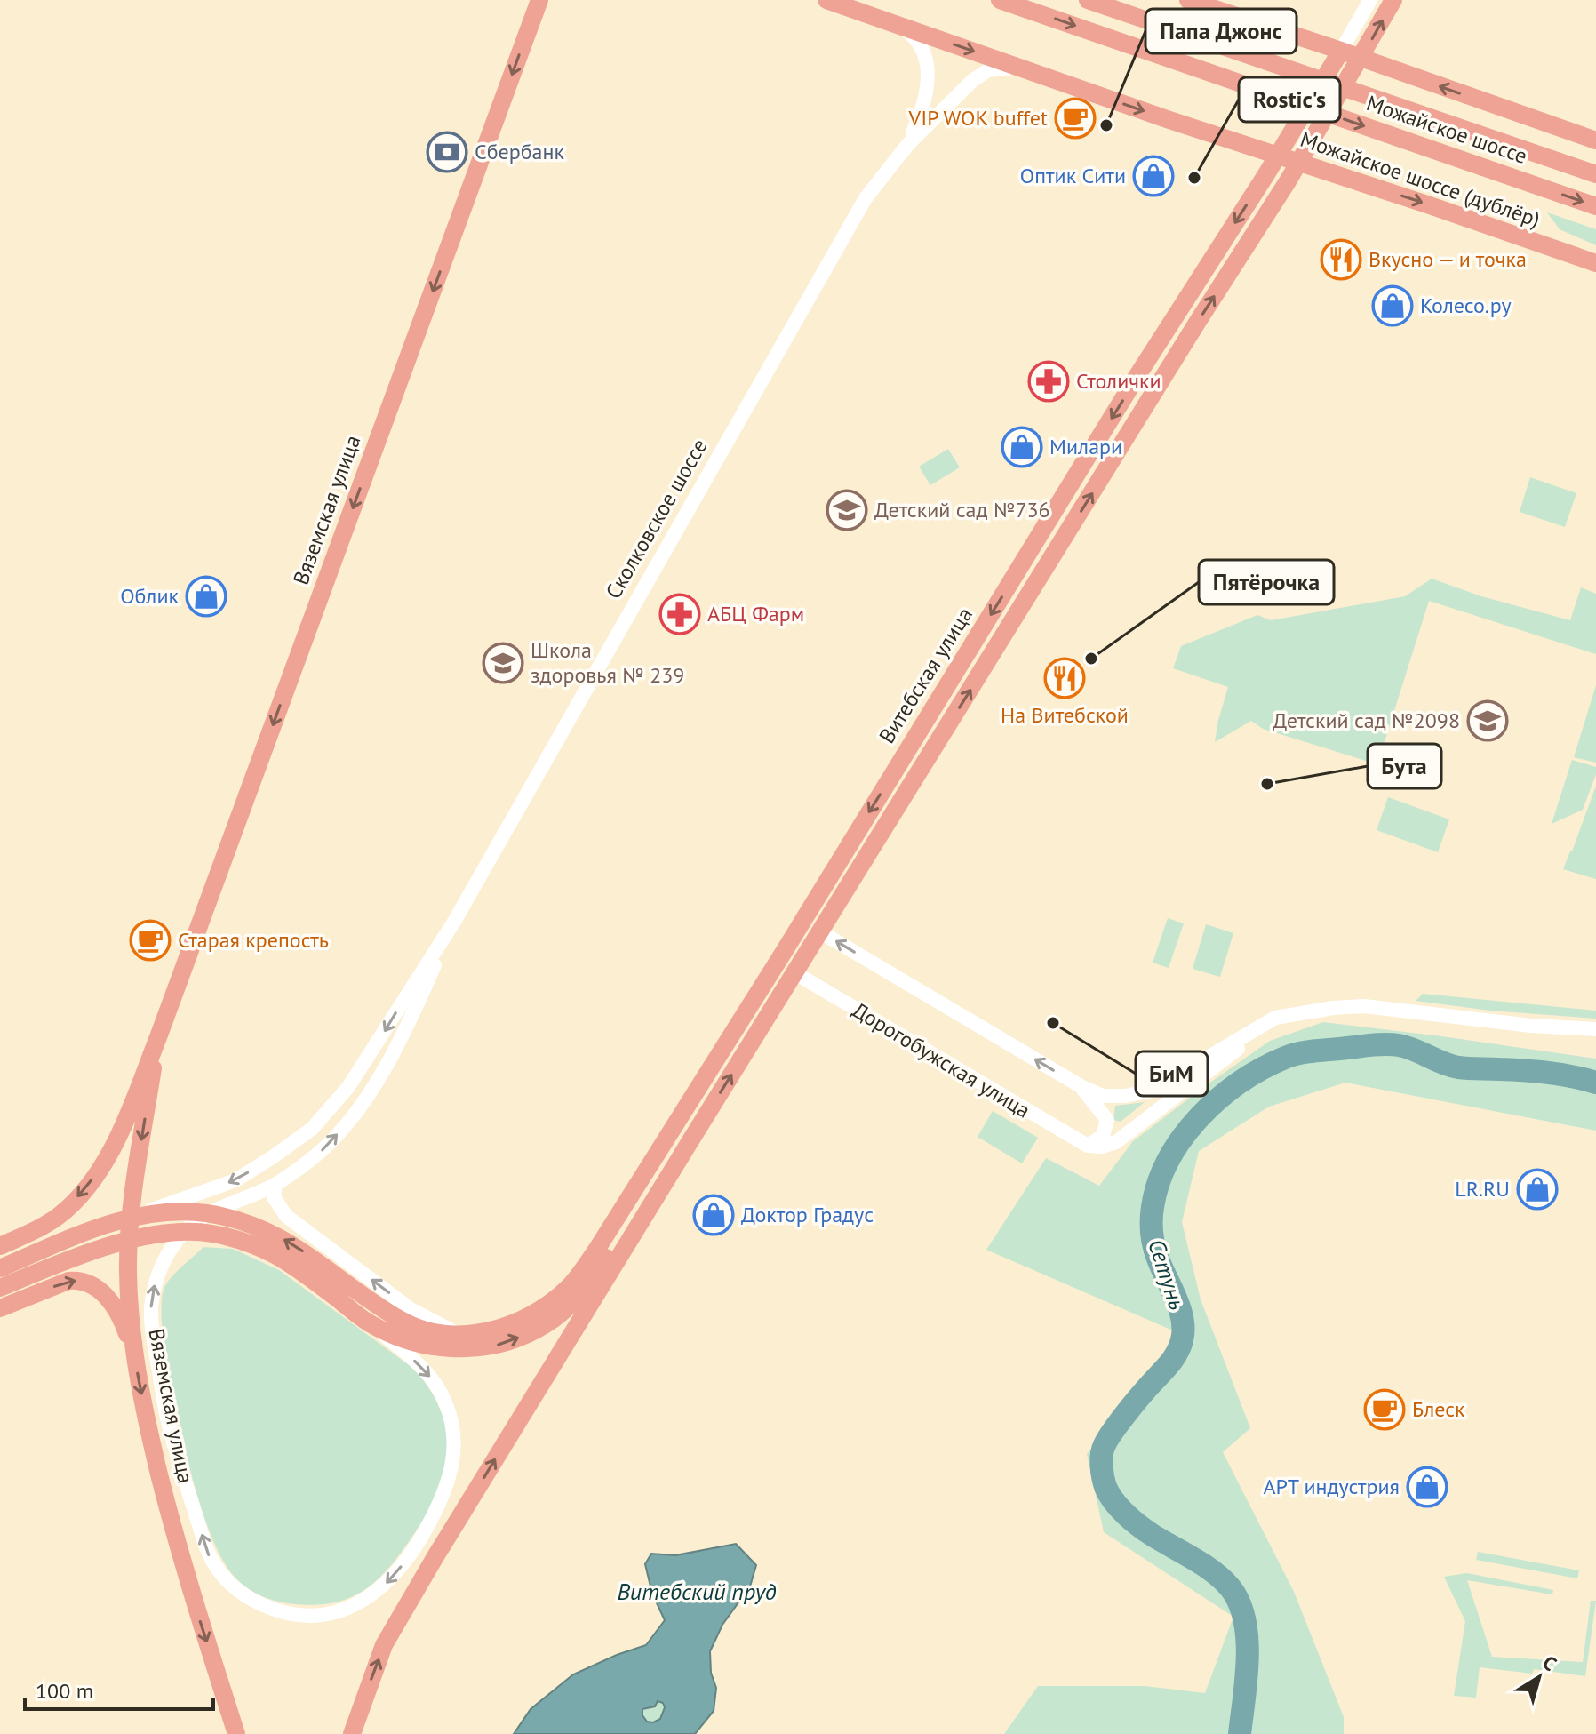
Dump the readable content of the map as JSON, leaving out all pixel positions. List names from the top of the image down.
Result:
{
  "streets": {
    "main road": [
      "Можайское шоссе",
      "Можайское шоссе (дублёр)",
      "Вяземская улица",
      "Витебская улица"
    ],
    "street": ["Сколковское шоссе", "Дорогобужская улица"]
  },
  "crossings": [
    ["Можайское шоссе (дублёр)", "Сколковское шоссе"],
    ["Можайское шоссе (дублёр)", "Витебская улица"]
  ],
  "one_way": ["Вяземская улица"],
  "water": ["Сетунь", "Витебский пруд"],
  "places": {
    "cafe": ["VIP WOK buffet", "Старая крепость", "Блеск"],
    "other": [
      "Папа Джонс",
      "Rostic's",
      "Пятёрочка",
      "Бута",
      "БиМ"
    ],
    "bank": ["Сбербанк"],
    "shop": [
      "Оптик Сити",
      "Колесо.ру",
      "Милари",
      "Облик",
      "LR.RU",
      "Доктор Градус",
      "АРТ индустрия"
    ],
    "restaurant": ["Вкусно — и точка", "На Витебской"],
    "pharmacy": ["Столички", "АБЦ Фарм"],
    "school or university": ["Детский сад №736", "Школа здоровья № 239", "Детский сад №2098"]
  },
  "scale_bar": "100 m",
  "north": "top right"
}
